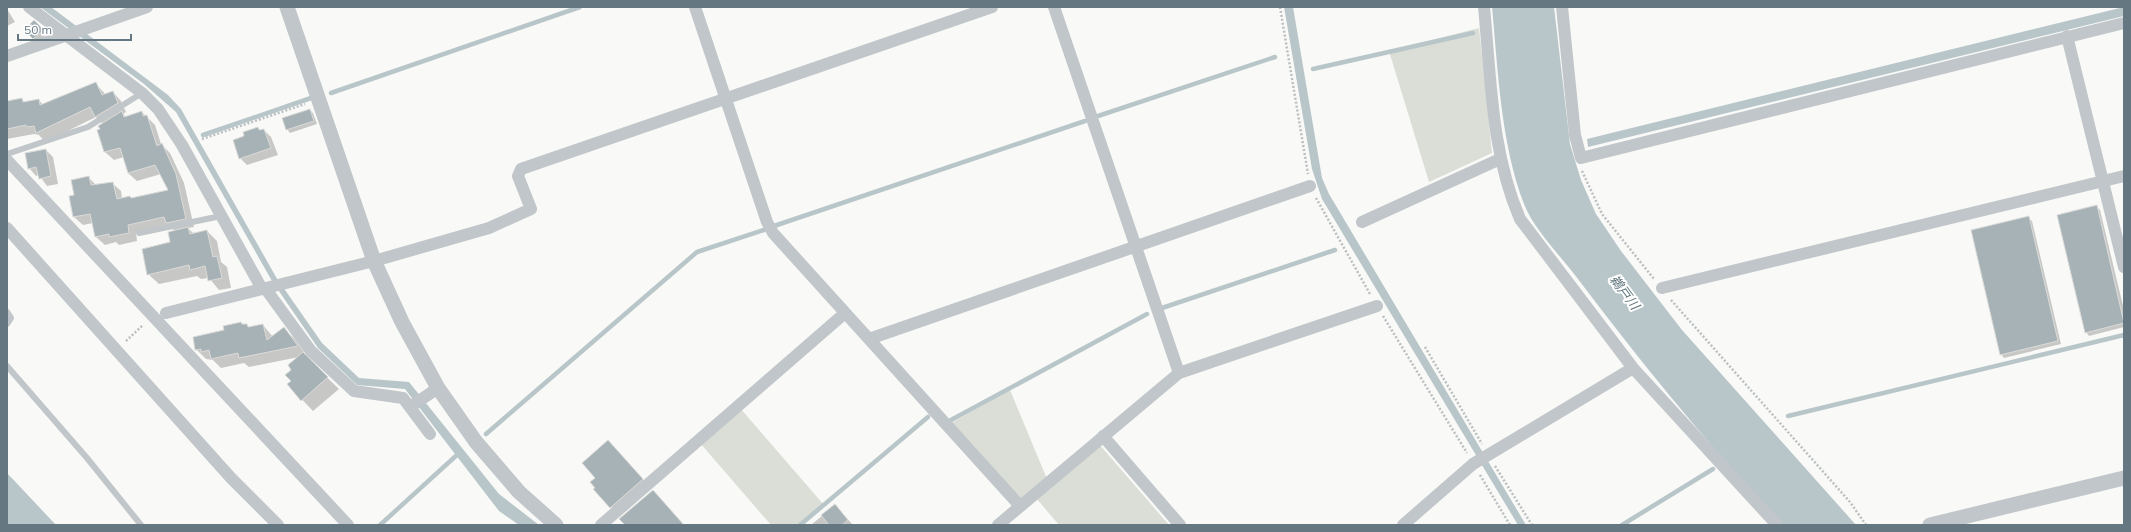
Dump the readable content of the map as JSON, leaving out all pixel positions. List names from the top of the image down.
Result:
{
  "water": ["鵜戸川"],
  "scale_bar": "50 m"
}
